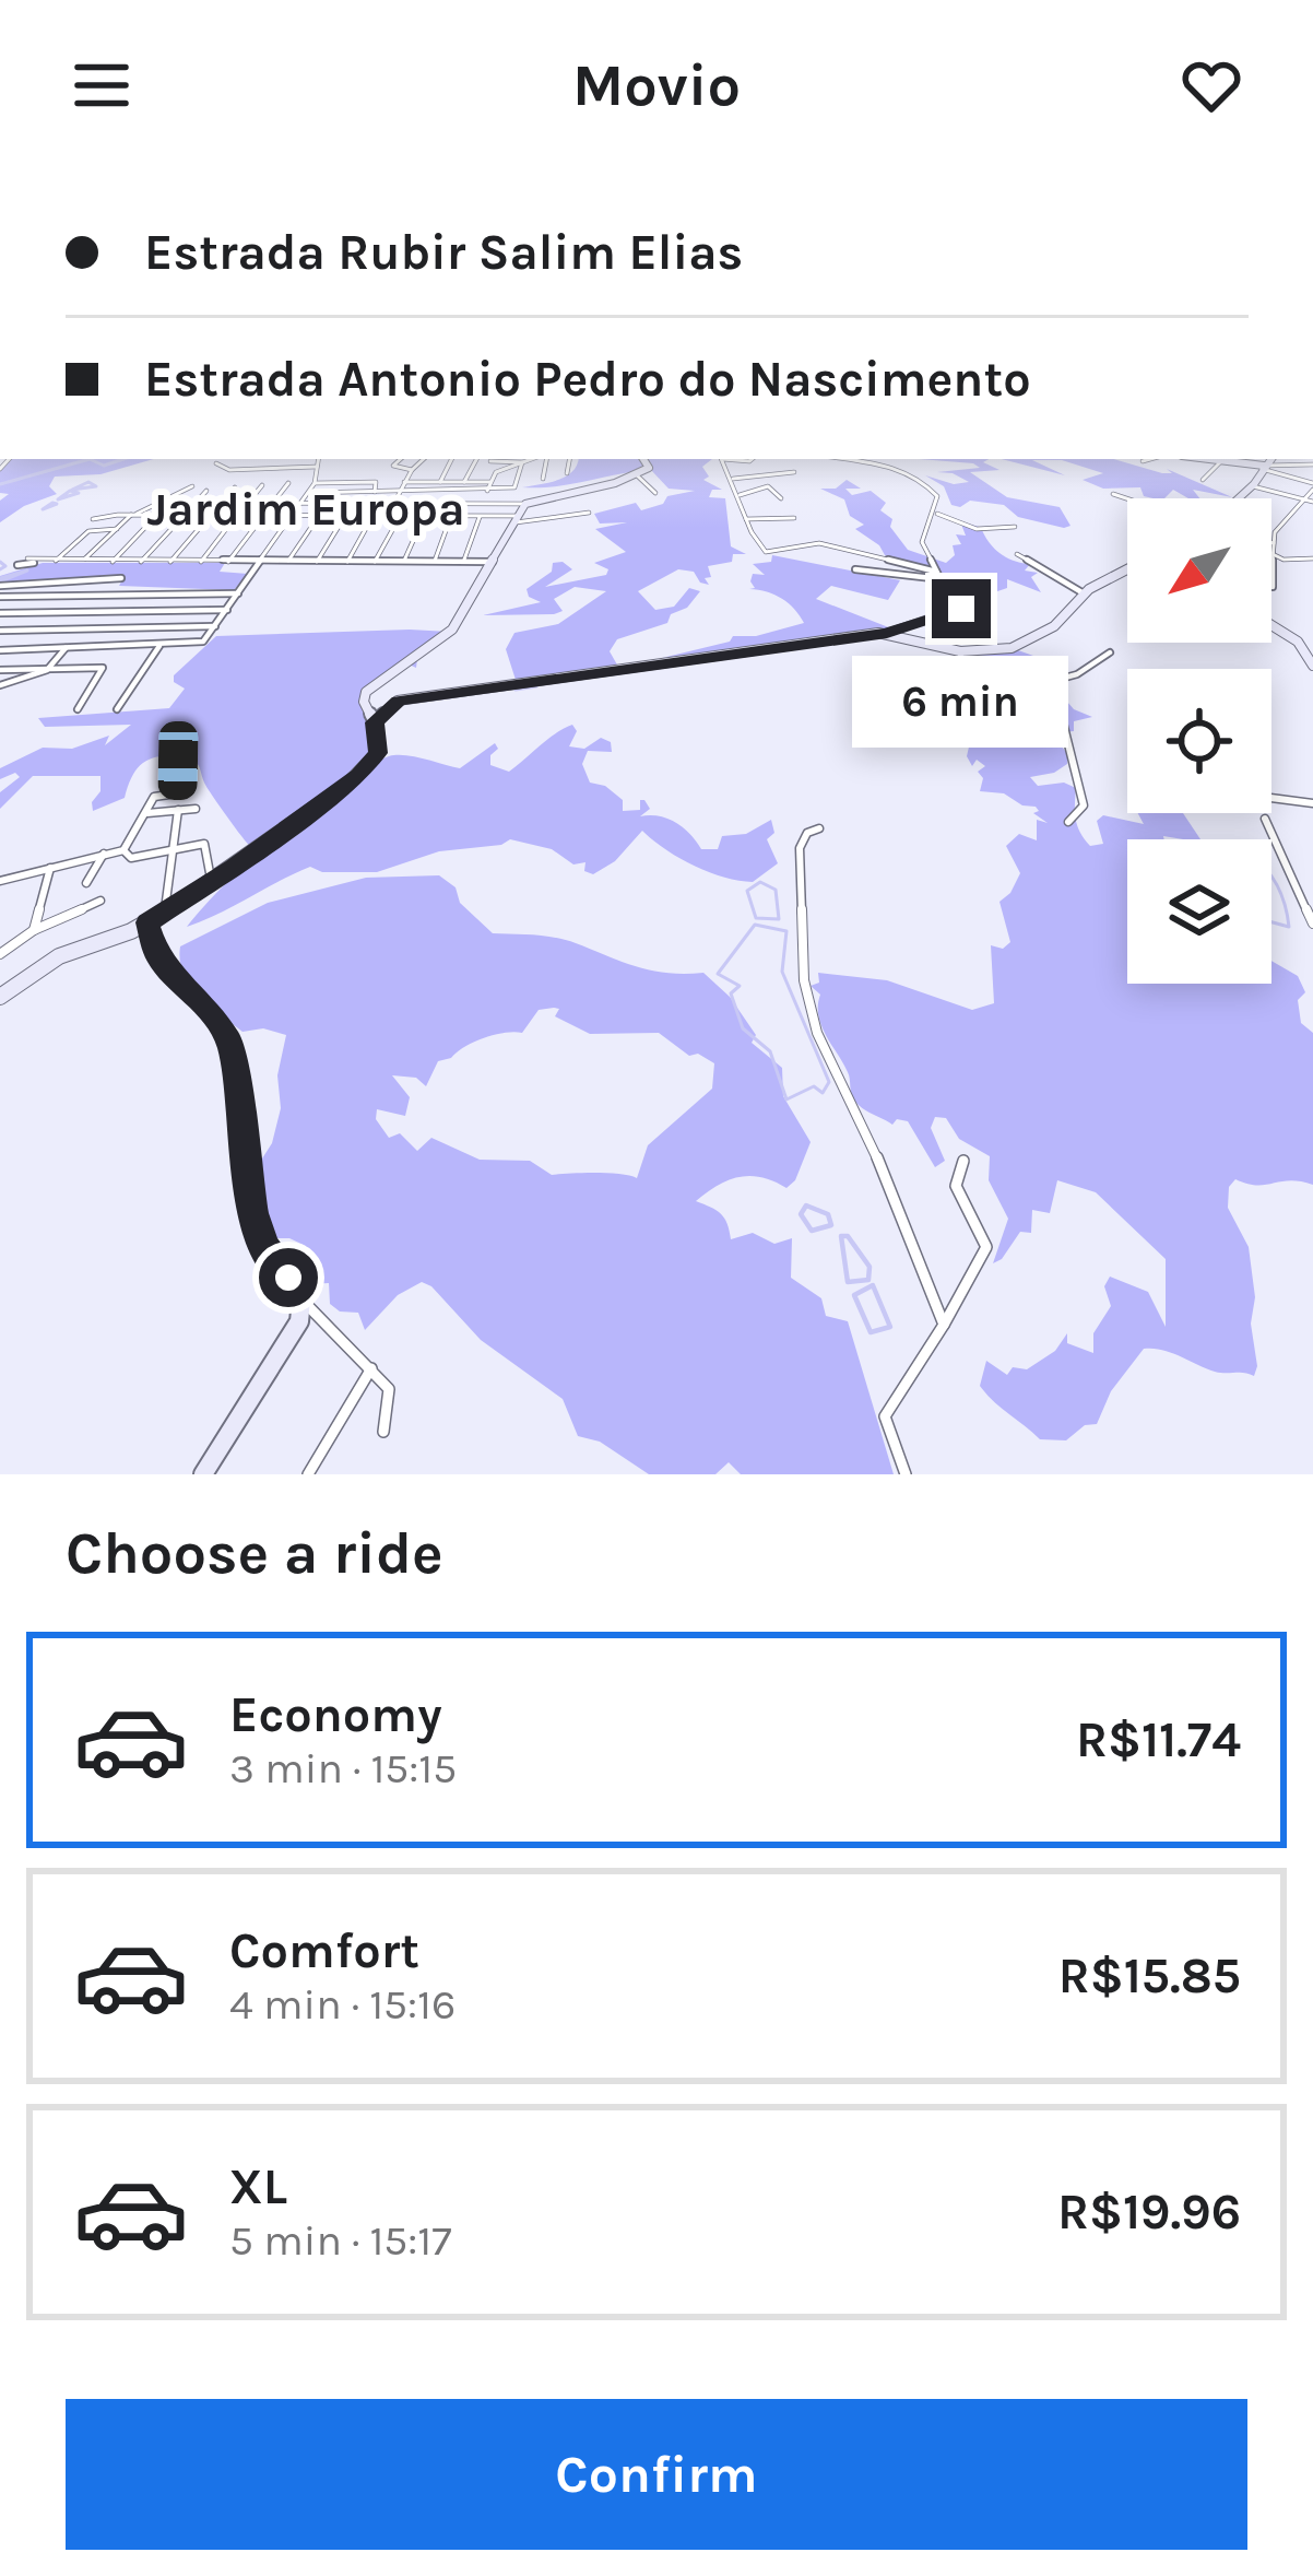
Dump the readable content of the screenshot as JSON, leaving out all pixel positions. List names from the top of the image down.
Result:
{
  "districts": ["Jardim Europa"],
  "north": "bottom left",
  "page": {
    "header": "Movio",
    "banner": ["Estrada Rubir Salim Elias", "Estrada Antonio Pedro do Nascimento"],
    "bubble": "6 min",
    "heading": "Choose a ride",
    "list": [
      {
        "name": "Economy",
        "note": "3 min · 15:15",
        "value": "R$11.74"
      },
      {
        "name": "Comfort",
        "note": "4 min · 15:16",
        "value": "R$15.85"
      },
      {
        "name": "XL",
        "note": "5 min · 15:17",
        "value": "R$19.96"
      }
    ],
    "buttons": "Confirm"
  }
}
